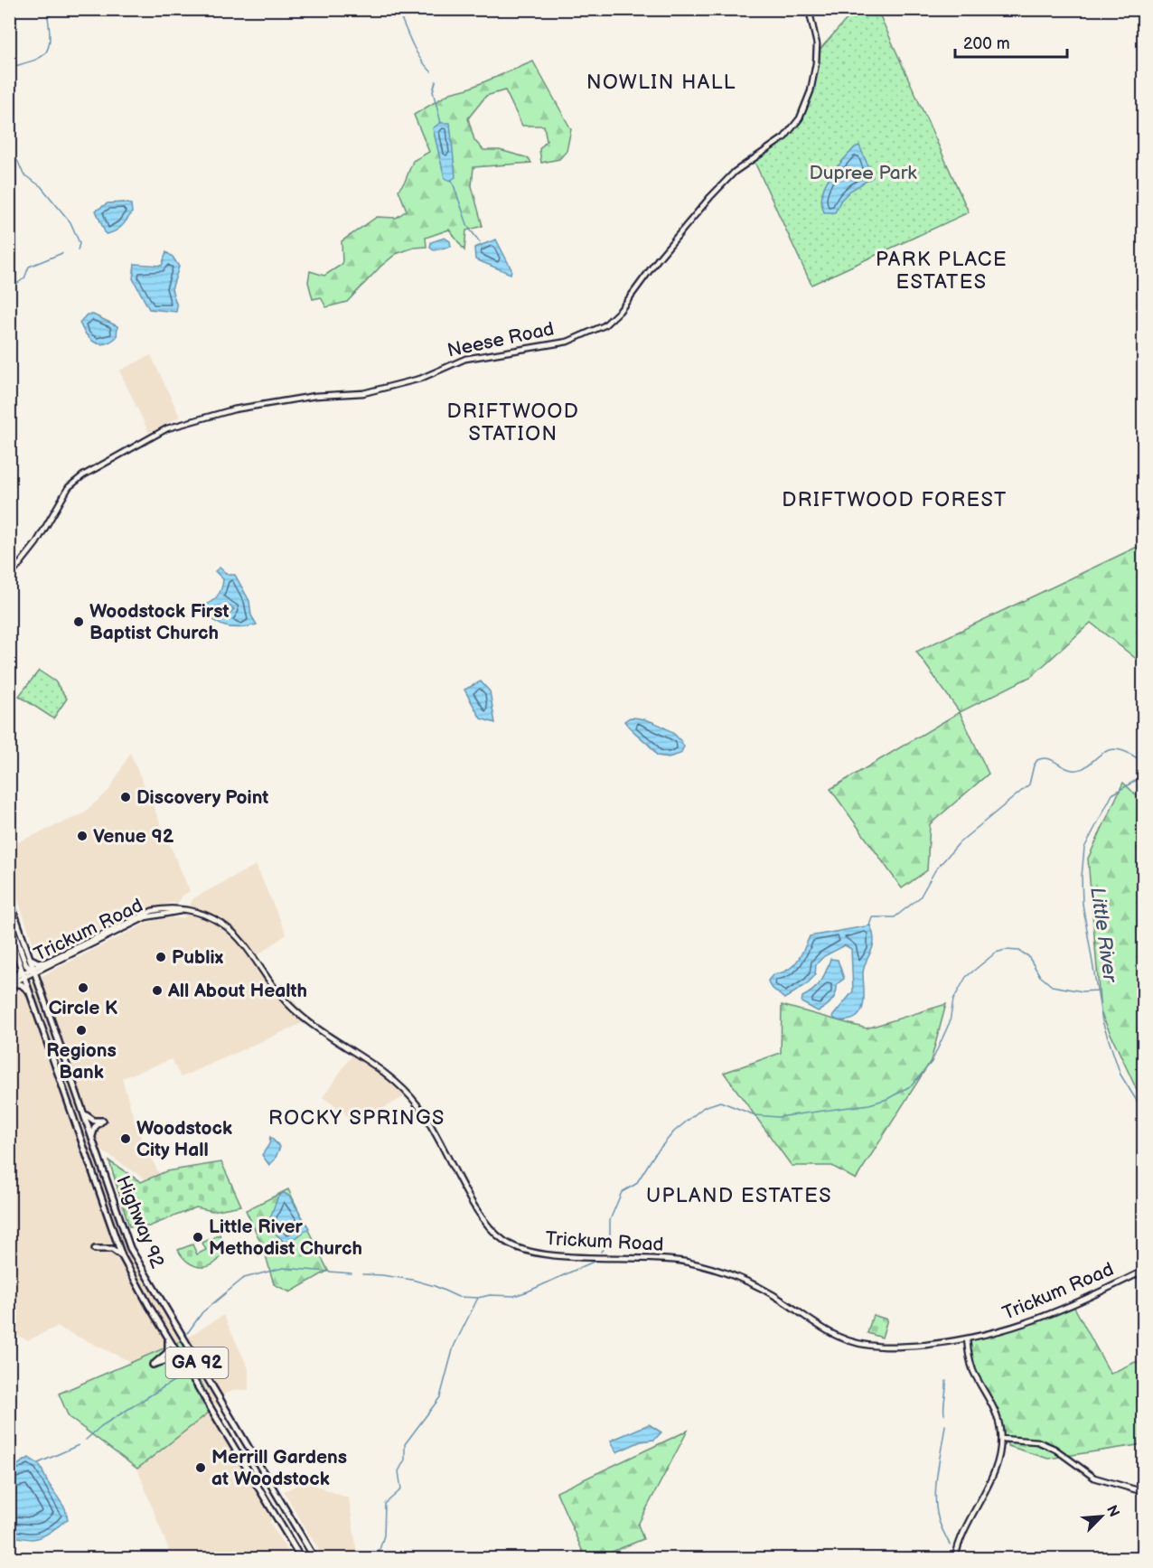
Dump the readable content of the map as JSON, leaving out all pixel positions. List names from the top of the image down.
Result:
{
  "streets": {
    "main road": ["Highway 92", "GA 92"],
    "street": ["Neese Road", "Trickum Road"]
  },
  "crossings": [
    ["Trickum Road", "Highway 92"]
  ],
  "districts": [
    "NOWLIN HALL",
    "PARK PLACE ESTATES",
    "DRIFTWOOD STATION",
    "DRIFTWOOD FOREST",
    "ROCKY SPRINGS",
    "UPLAND ESTATES"
  ],
  "water": ["Little River"],
  "parks": ["Dupree Park"],
  "places": [
    "Woodstock First Baptist Church",
    "Discovery Point",
    "Venue 92",
    "Publix",
    "Circle K",
    "All About Health",
    "Regions Bank",
    "Woodstock City Hall",
    "Little River Methodist Church",
    "Merrill Gardens at Woodstock"
  ],
  "scale_bar": "200 m",
  "north": "top right"
}
